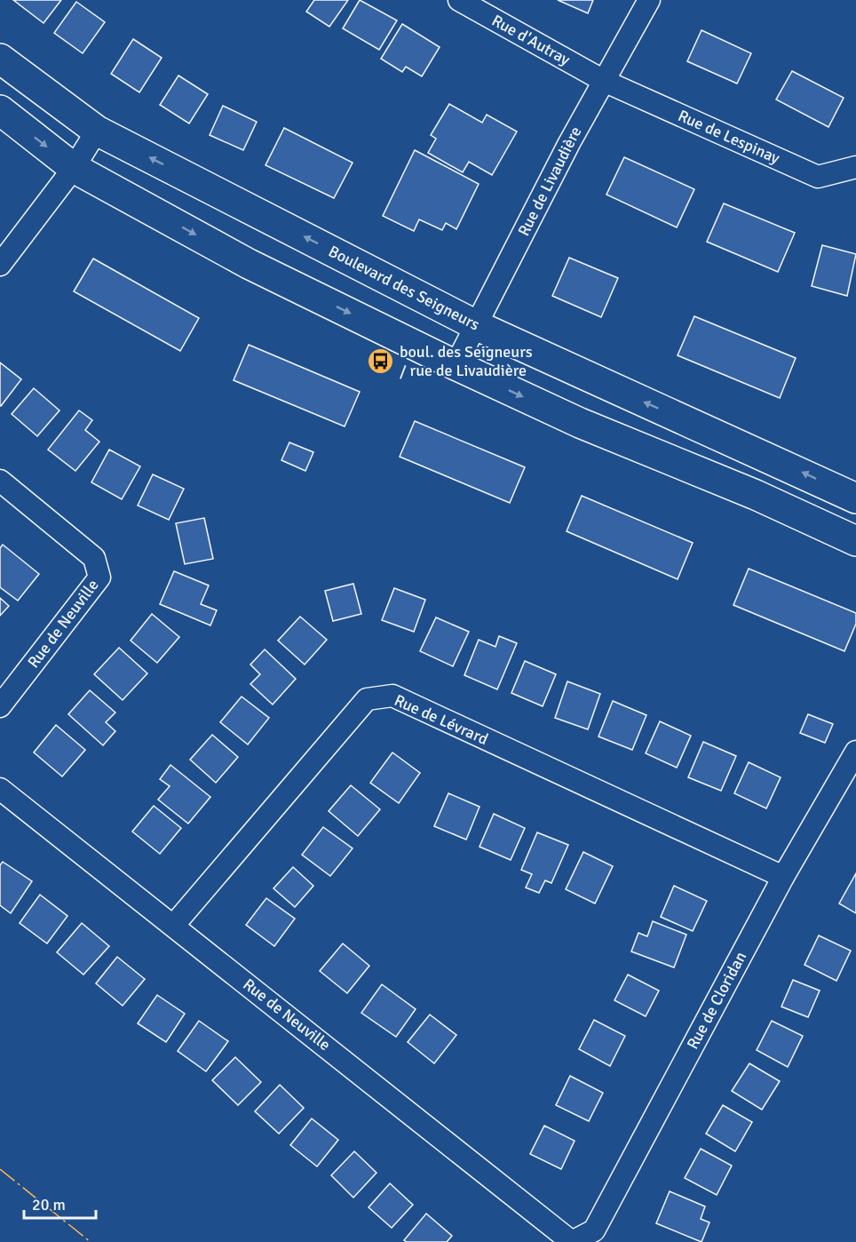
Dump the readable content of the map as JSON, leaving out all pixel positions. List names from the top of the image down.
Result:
{
  "streets": {
    "street": [
      "Rue d'Autray",
      "Rue de Lespinay",
      "Rue de Livaudière",
      "Boulevard des Seigneurs",
      "Rue de Neuville",
      "Rue de Lévrard",
      "Rue de Cloridan"
    ]
  },
  "crossings": [
    ["Rue d'Autray", "Rue de Lespinay"],
    ["Rue d'Autray", "Rue de Livaudière"],
    ["Rue de Lespinay", "Rue de Livaudière"],
    ["Rue de Livaudière", "Boulevard des Seigneurs"],
    ["Rue de Neuville", "Rue de Lévrard"],
    ["Rue de Neuville", "Rue de Cloridan"],
    ["Rue de Lévrard", "Rue de Cloridan"]
  ],
  "places": {
    "bus stop": ["boul. des Seigneurs / rue de Livaudière"]
  },
  "scale_bar": "20 m"
}
